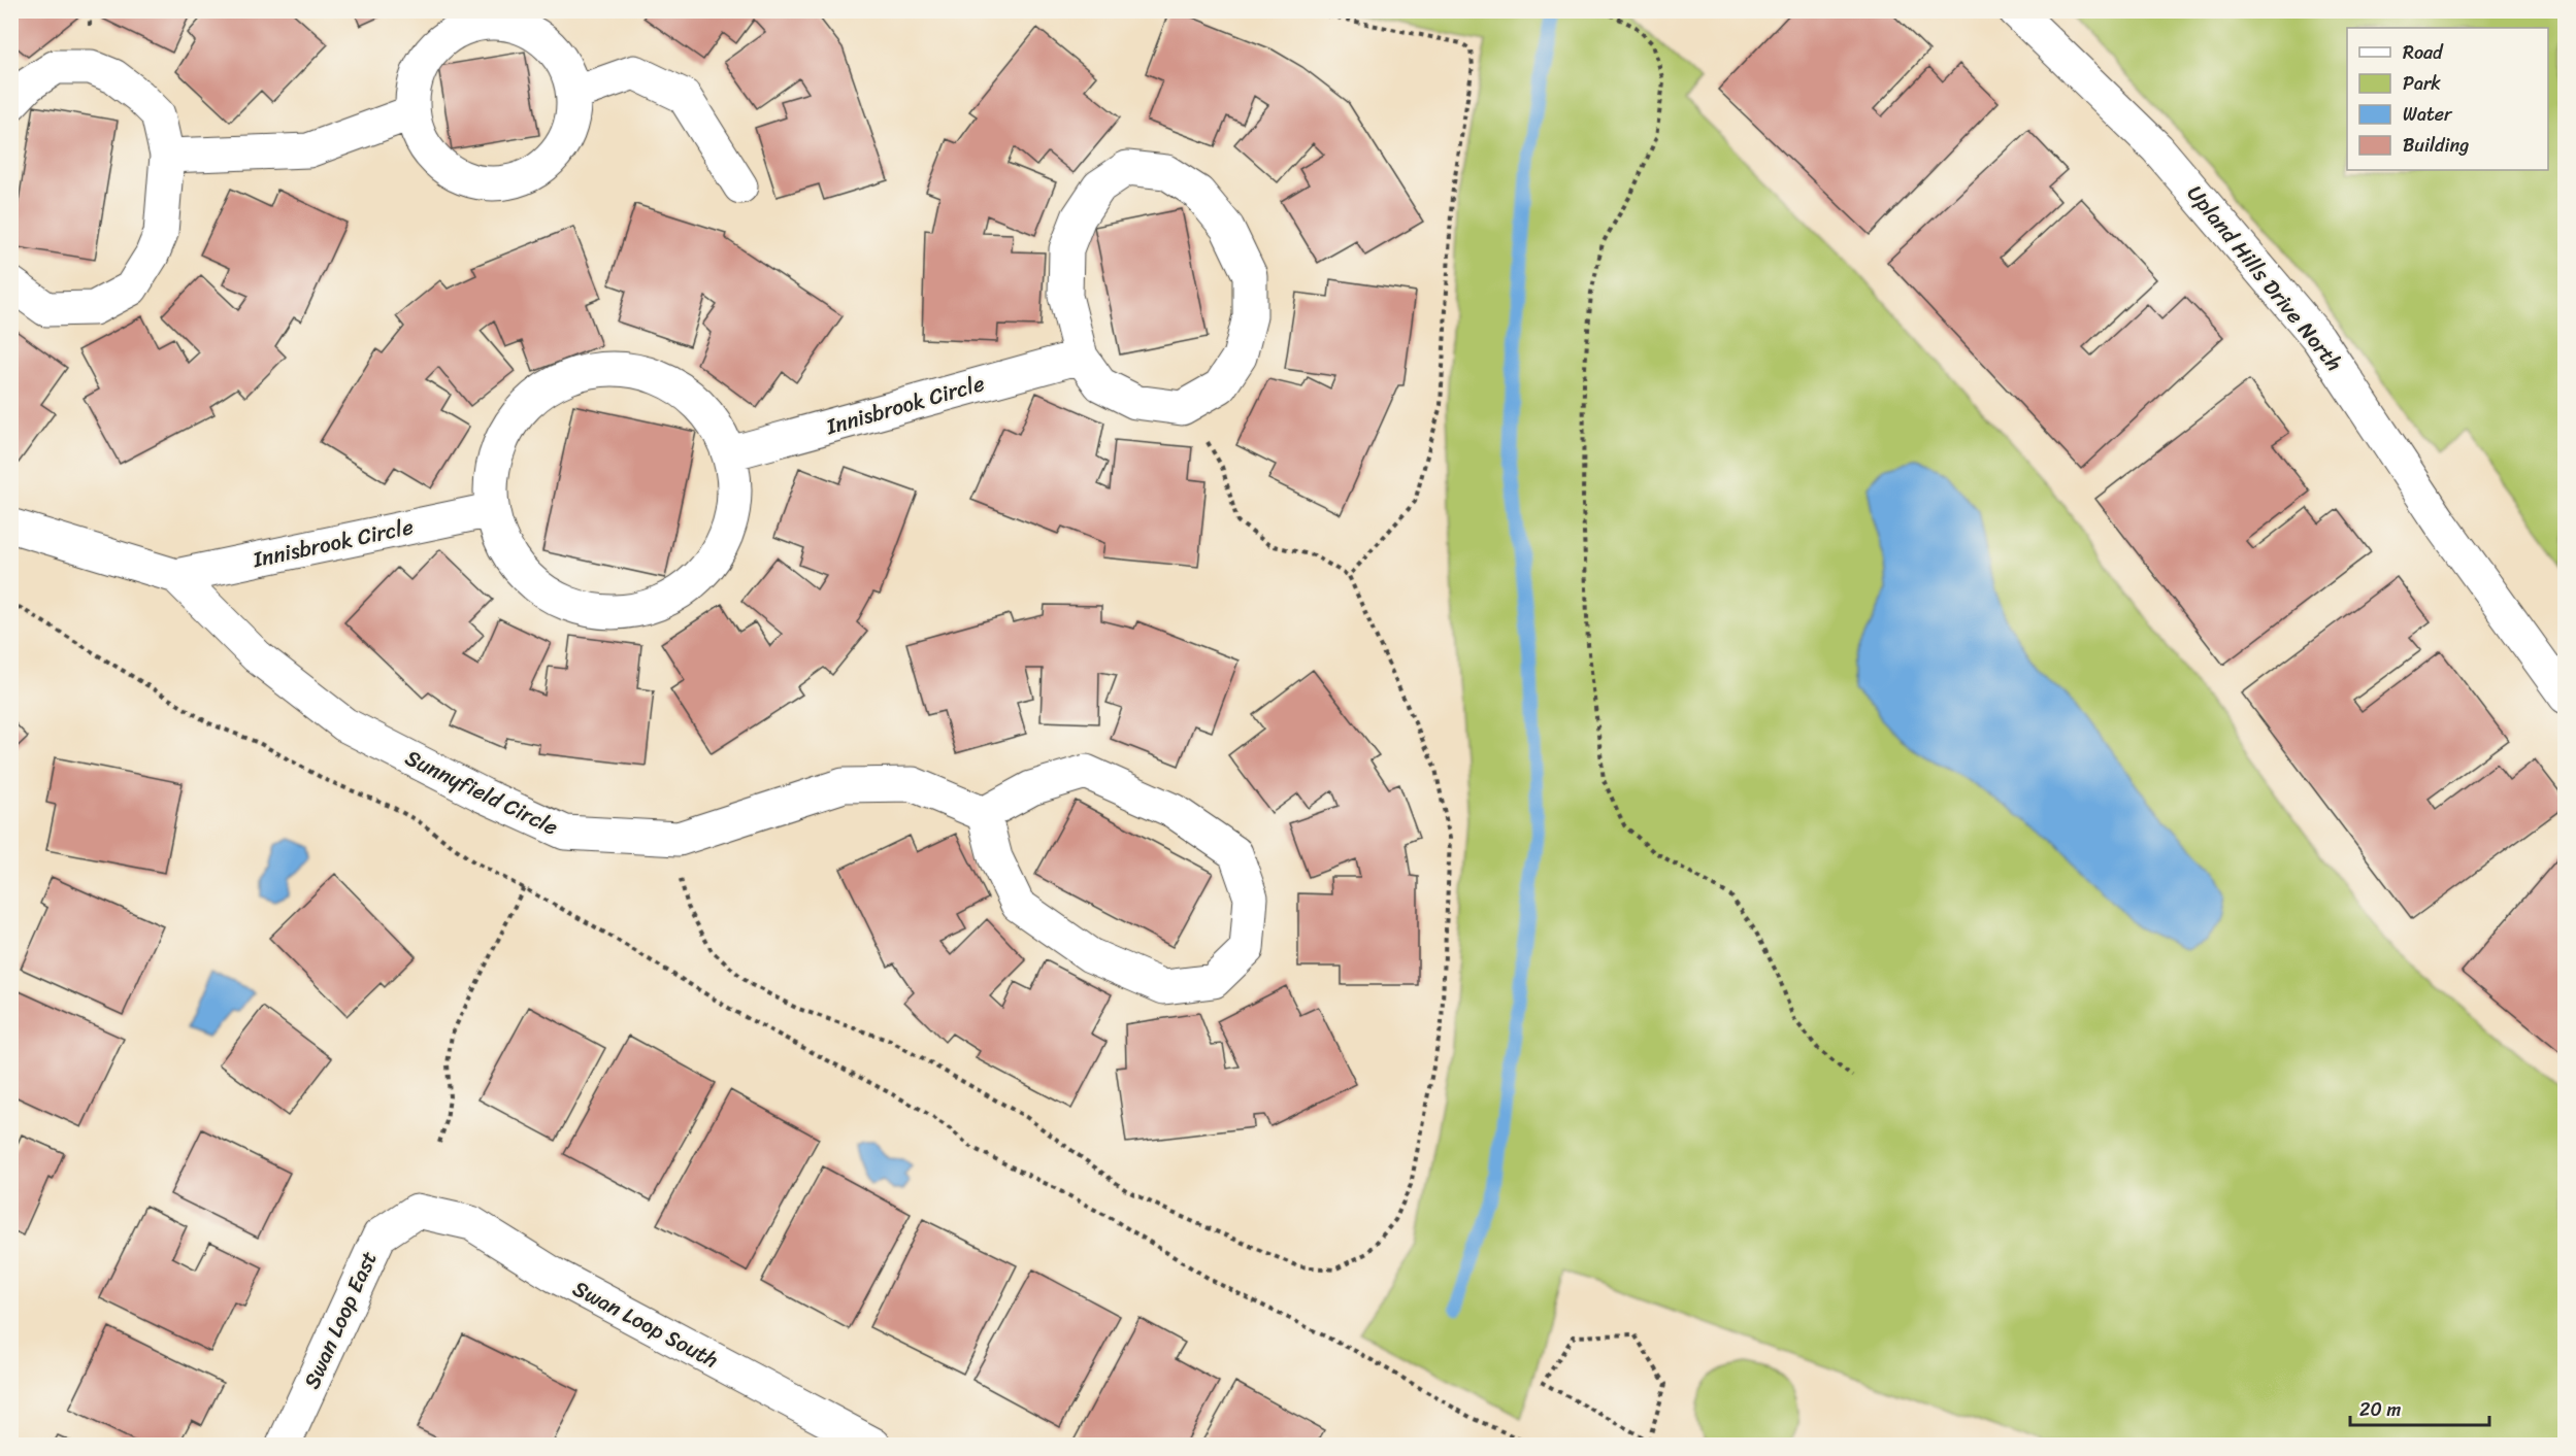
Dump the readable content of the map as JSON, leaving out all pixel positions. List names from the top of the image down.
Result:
{
  "streets": {
    "street": [
      "Upland Hills Drive North",
      "Innisbrook Circle",
      "Sunnyfield Circle",
      "Swan Loop East",
      "Swan Loop South"
    ]
  },
  "crossings": [
    ["Innisbrook Circle", "Sunnyfield Circle"],
    ["Swan Loop East", "Swan Loop South"]
  ],
  "legend": [
    "Road",
    "Park",
    "Water",
    "Building"
  ],
  "scale_bar": "20 m"
}
